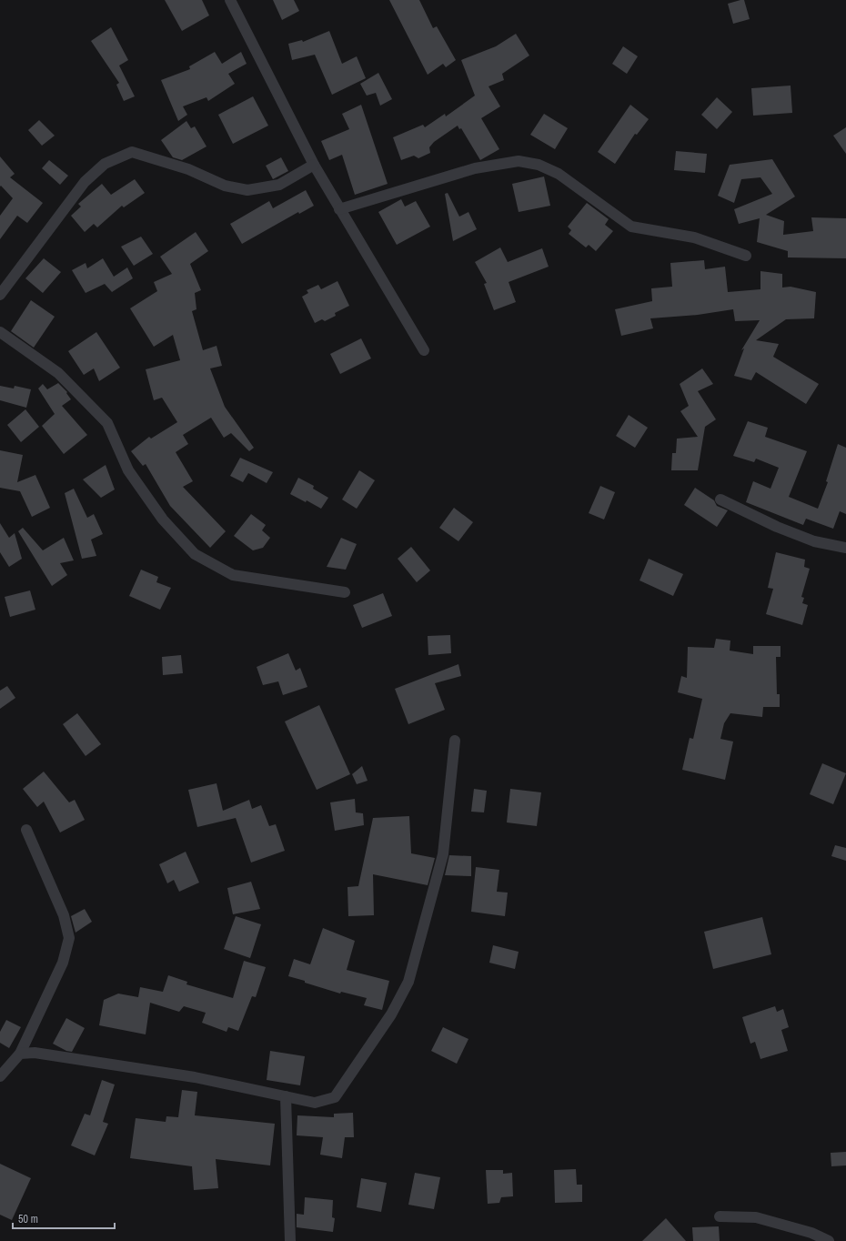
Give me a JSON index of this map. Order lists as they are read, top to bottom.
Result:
{
  "scale_bar": "50 m"
}
